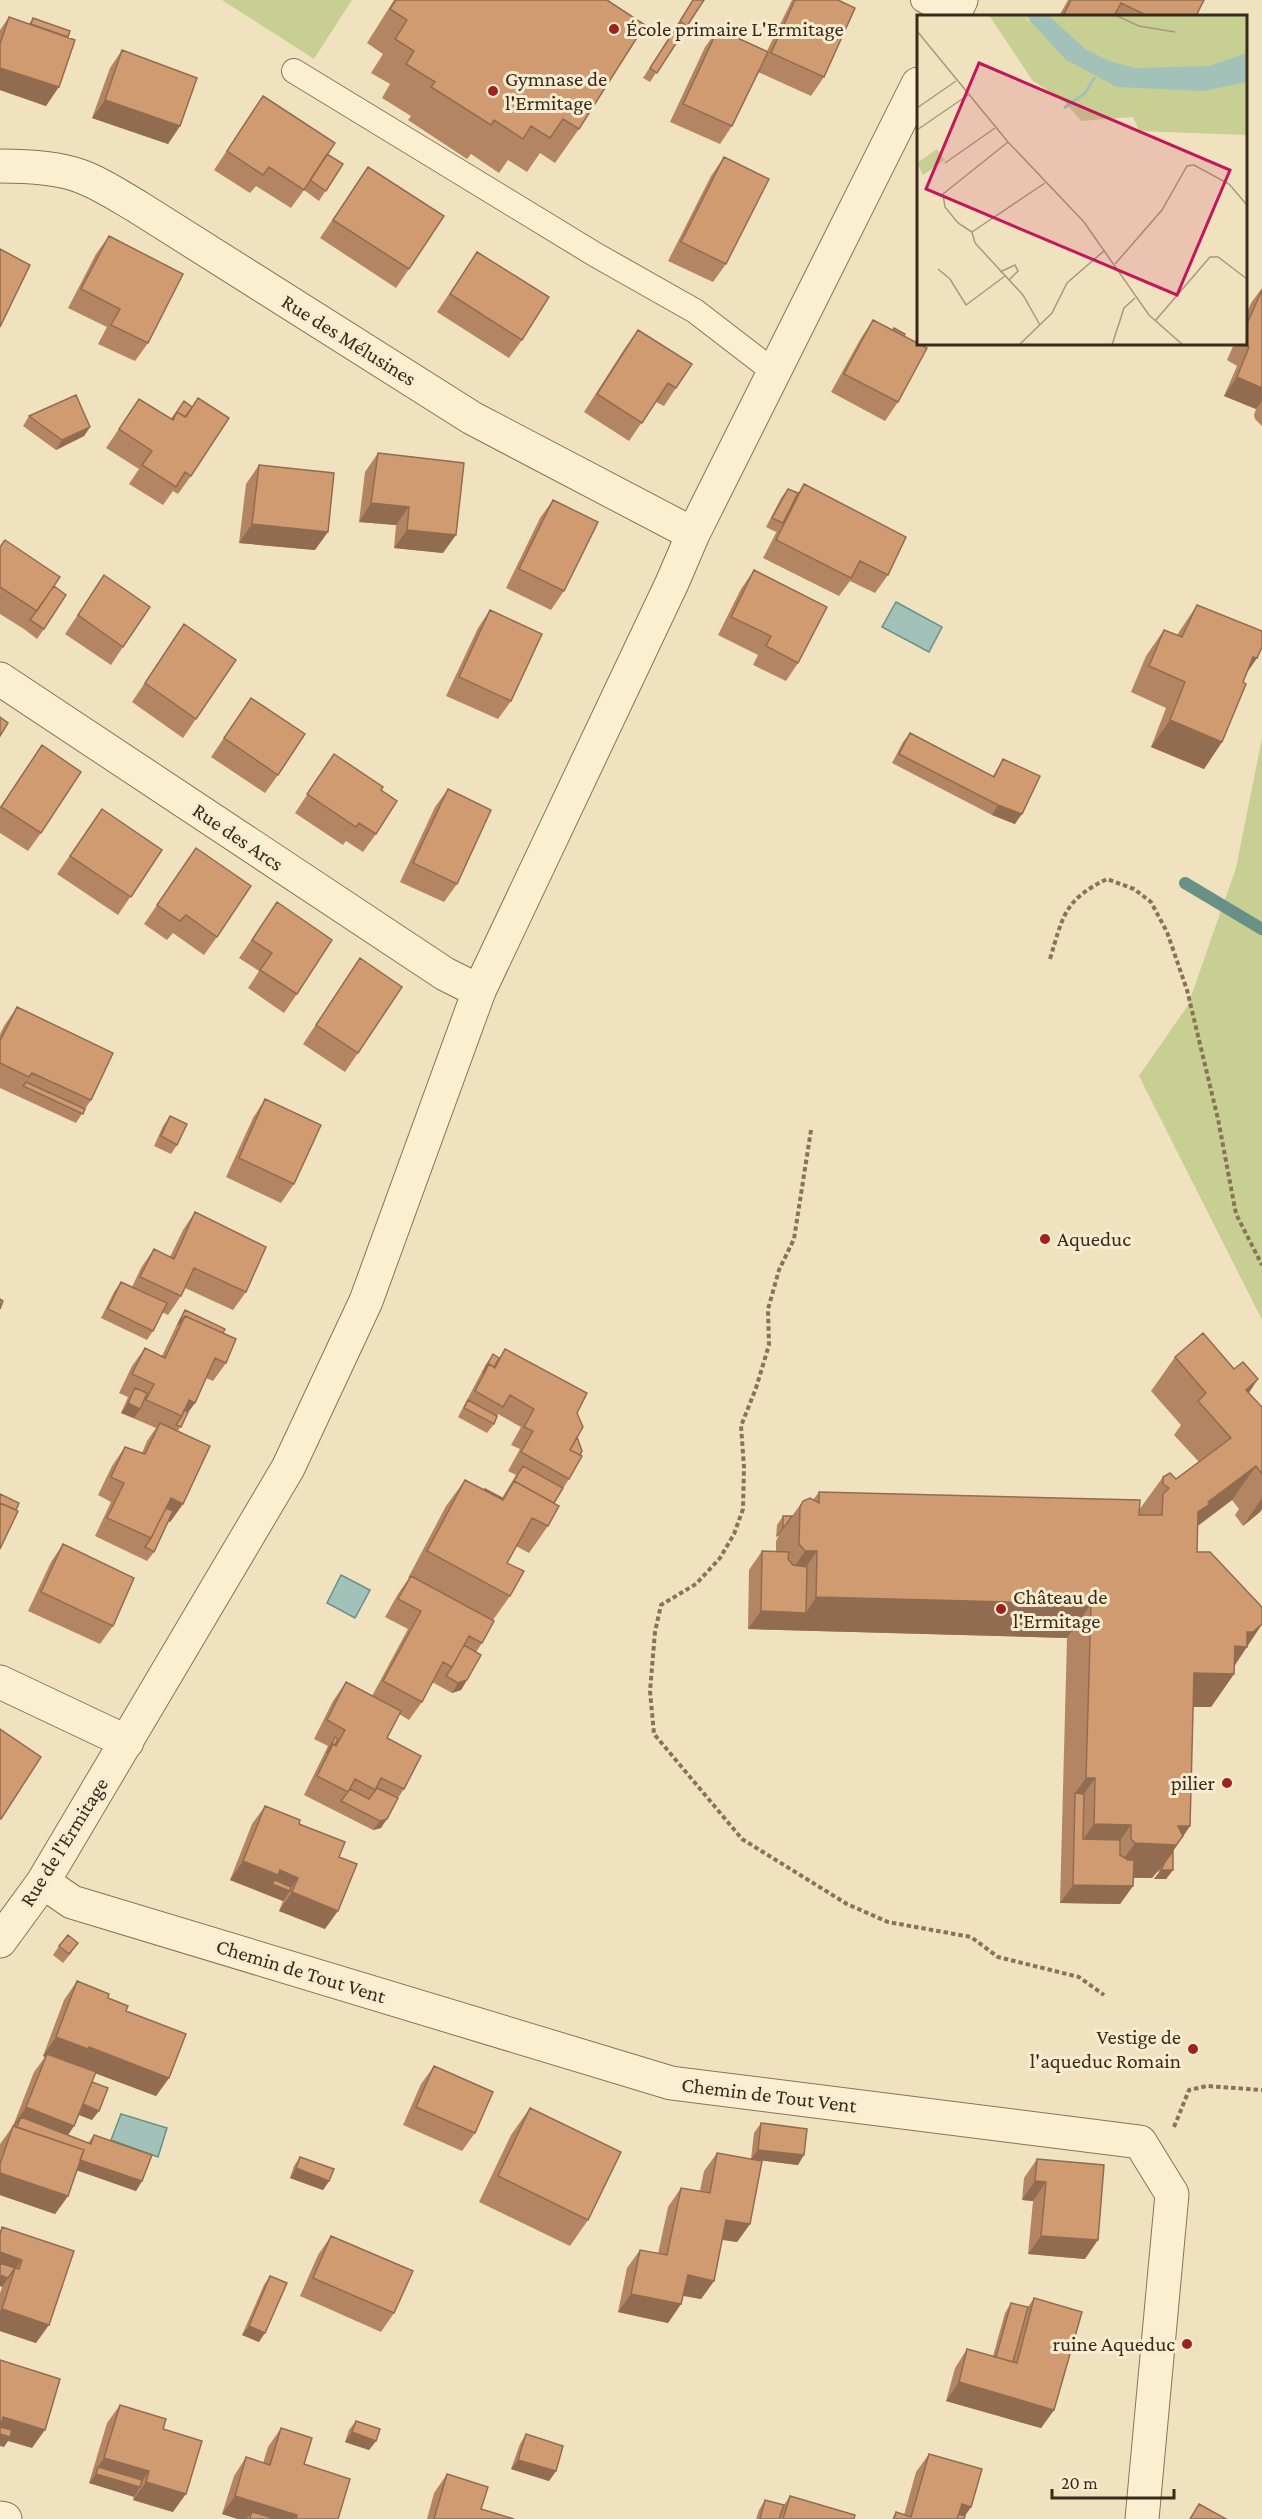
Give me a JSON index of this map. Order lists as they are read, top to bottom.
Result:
{
  "streets": {
    "street": [
      "Rue des Mélusines",
      "Rue des Arcs",
      "Rue de l'Ermitage",
      "Chemin de Tout Vent"
    ]
  },
  "crossings": [
    ["Rue des Mélusines", "Rue de l'Ermitage"],
    ["Rue des Arcs", "Rue de l'Ermitage"],
    ["Rue de l'Ermitage", "Chemin de Tout Vent"]
  ],
  "places": [
    "École primaire L'Ermitage",
    "Gymnase de l'Ermitage",
    "Aqueduc",
    "Château de l'Ermitage",
    "pilier",
    "Vestige de l'aqueduc Romain",
    "ruine Aqueduc"
  ],
  "scale_bar": "20 m"
}
